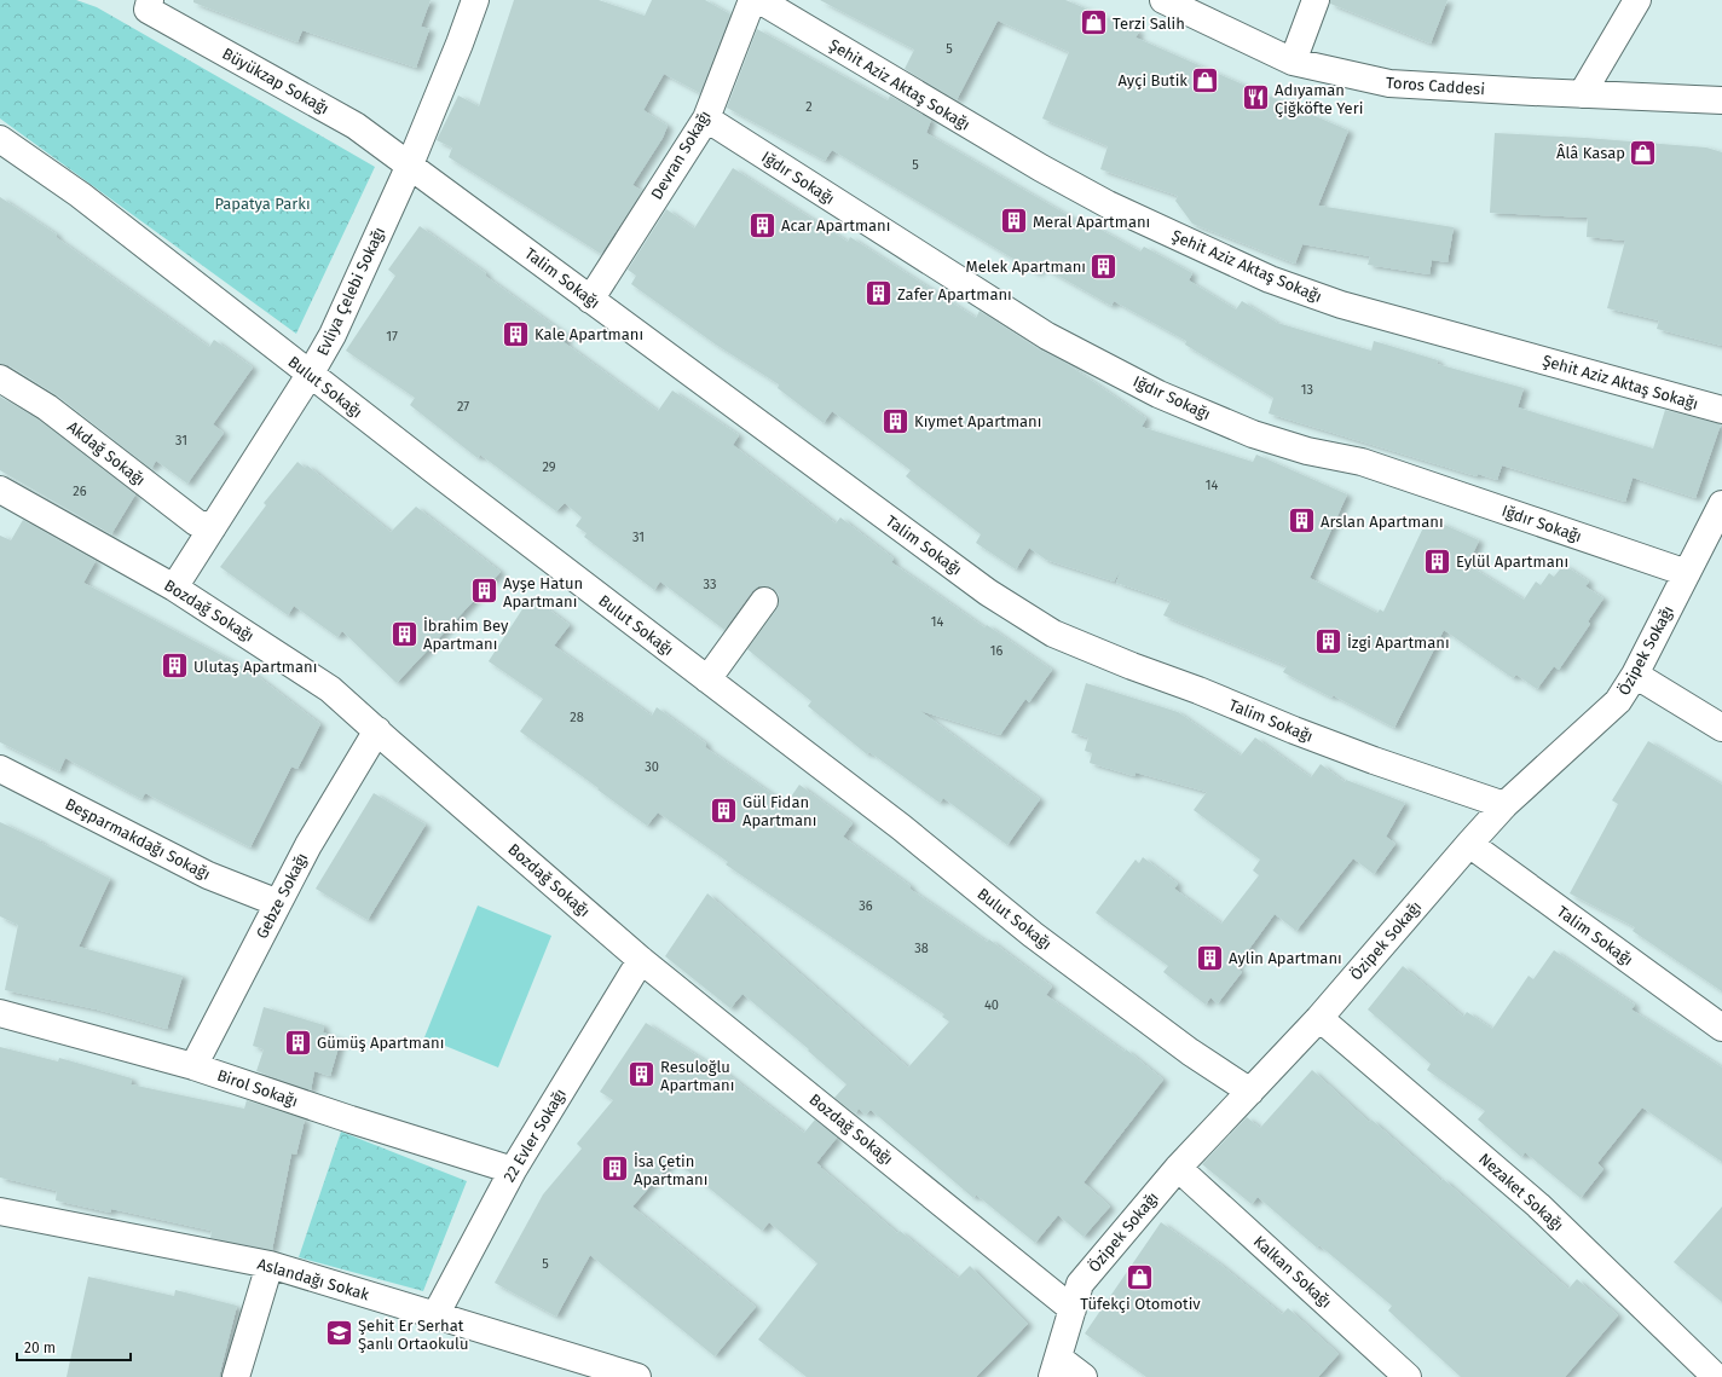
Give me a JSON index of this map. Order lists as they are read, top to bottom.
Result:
{
  "streets": {
    "street": [
      "Büyükzap Sokağı",
      "Şehit Aziz Aktaş Sokağı",
      "Toros Caddesi",
      "Devran Sokağı",
      "Iğdır Sokağı",
      "Talim Sokağı",
      "Evliya Çelebi Sokağı",
      "Bulut Sokağı",
      "Akdağ Sokağı",
      "Bozdağ Sokağı",
      "Özipek Sokağı",
      "Beşparmakdağı Sokağı",
      "Gebze Sokağı",
      "Birol Sokağı",
      "22 Evler Sokağı",
      "Nezaket Sokağı",
      "Kalkan Sokağı",
      "Aslandağı Sokak"
    ]
  },
  "crossings": [
    ["Büyükzap Sokağı", "Talim Sokağı"],
    ["Büyükzap Sokağı", "Evliya Çelebi Sokağı"],
    ["Devran Sokağı", "Iğdır Sokağı"],
    ["Devran Sokağı", "Talim Sokağı"],
    ["Iğdır Sokağı", "Özipek Sokağı"],
    ["Talim Sokağı", "Evliya Çelebi Sokağı"],
    ["Talim Sokağı", "Özipek Sokağı"],
    ["Evliya Çelebi Sokağı", "Bulut Sokağı"],
    ["Evliya Çelebi Sokağı", "Akdağ Sokağı"],
    ["Evliya Çelebi Sokağı", "Bozdağ Sokağı"],
    ["Bulut Sokağı", "Özipek Sokağı"],
    ["Bozdağ Sokağı", "Özipek Sokağı"],
    ["Bozdağ Sokağı", "Gebze Sokağı"],
    ["Bozdağ Sokağı", "22 Evler Sokağı"],
    ["Özipek Sokağı", "Nezaket Sokağı"],
    ["Özipek Sokağı", "Kalkan Sokağı"],
    ["Beşparmakdağı Sokağı", "Gebze Sokağı"],
    ["Gebze Sokağı", "Birol Sokağı"],
    ["Birol Sokağı", "22 Evler Sokağı"],
    ["22 Evler Sokağı", "Aslandağı Sokak"]
  ],
  "parks": ["Papatya Parkı"],
  "places": {
    "shop": [
      "Terzi Salih",
      "Ayçi Butik",
      "Âlâ Kasap",
      "Tüfekçi Otomotiv"
    ],
    "restaurant": ["Adıyaman Çiğköfte Yeri"],
    "building": [
      "Meral Apartmanı",
      "Acar Apartmanı",
      "Melek Apartmanı",
      "Zafer Apartmanı",
      "Kale Apartmanı",
      "Kıymet Apartmanı",
      "Arslan Apartmanı",
      "Eylül Apartmanı",
      "Ayşe Hatun Apartmanı",
      "İbrahim Bey Apartmanı",
      "İzgi Apartmanı",
      "Ulutaş Apartmanı",
      "Gül Fidan Apartmanı",
      "Aylin Apartmanı",
      "Gümüş Apartmanı",
      "Resuloğlu Apartmanı",
      "İsa Çetin Apartmanı"
    ],
    "school or university": ["Şehit Er Serhat Şanlı Ortaokulu"]
  },
  "house_numbers": [
    "5",
    "2",
    "5",
    "17",
    "13",
    "27",
    "31",
    "29",
    "14",
    "26",
    "31",
    "33",
    "14",
    "16",
    "28",
    "30",
    "36",
    "38",
    "40",
    "5"
  ],
  "scale_bar": "20 m"
}
